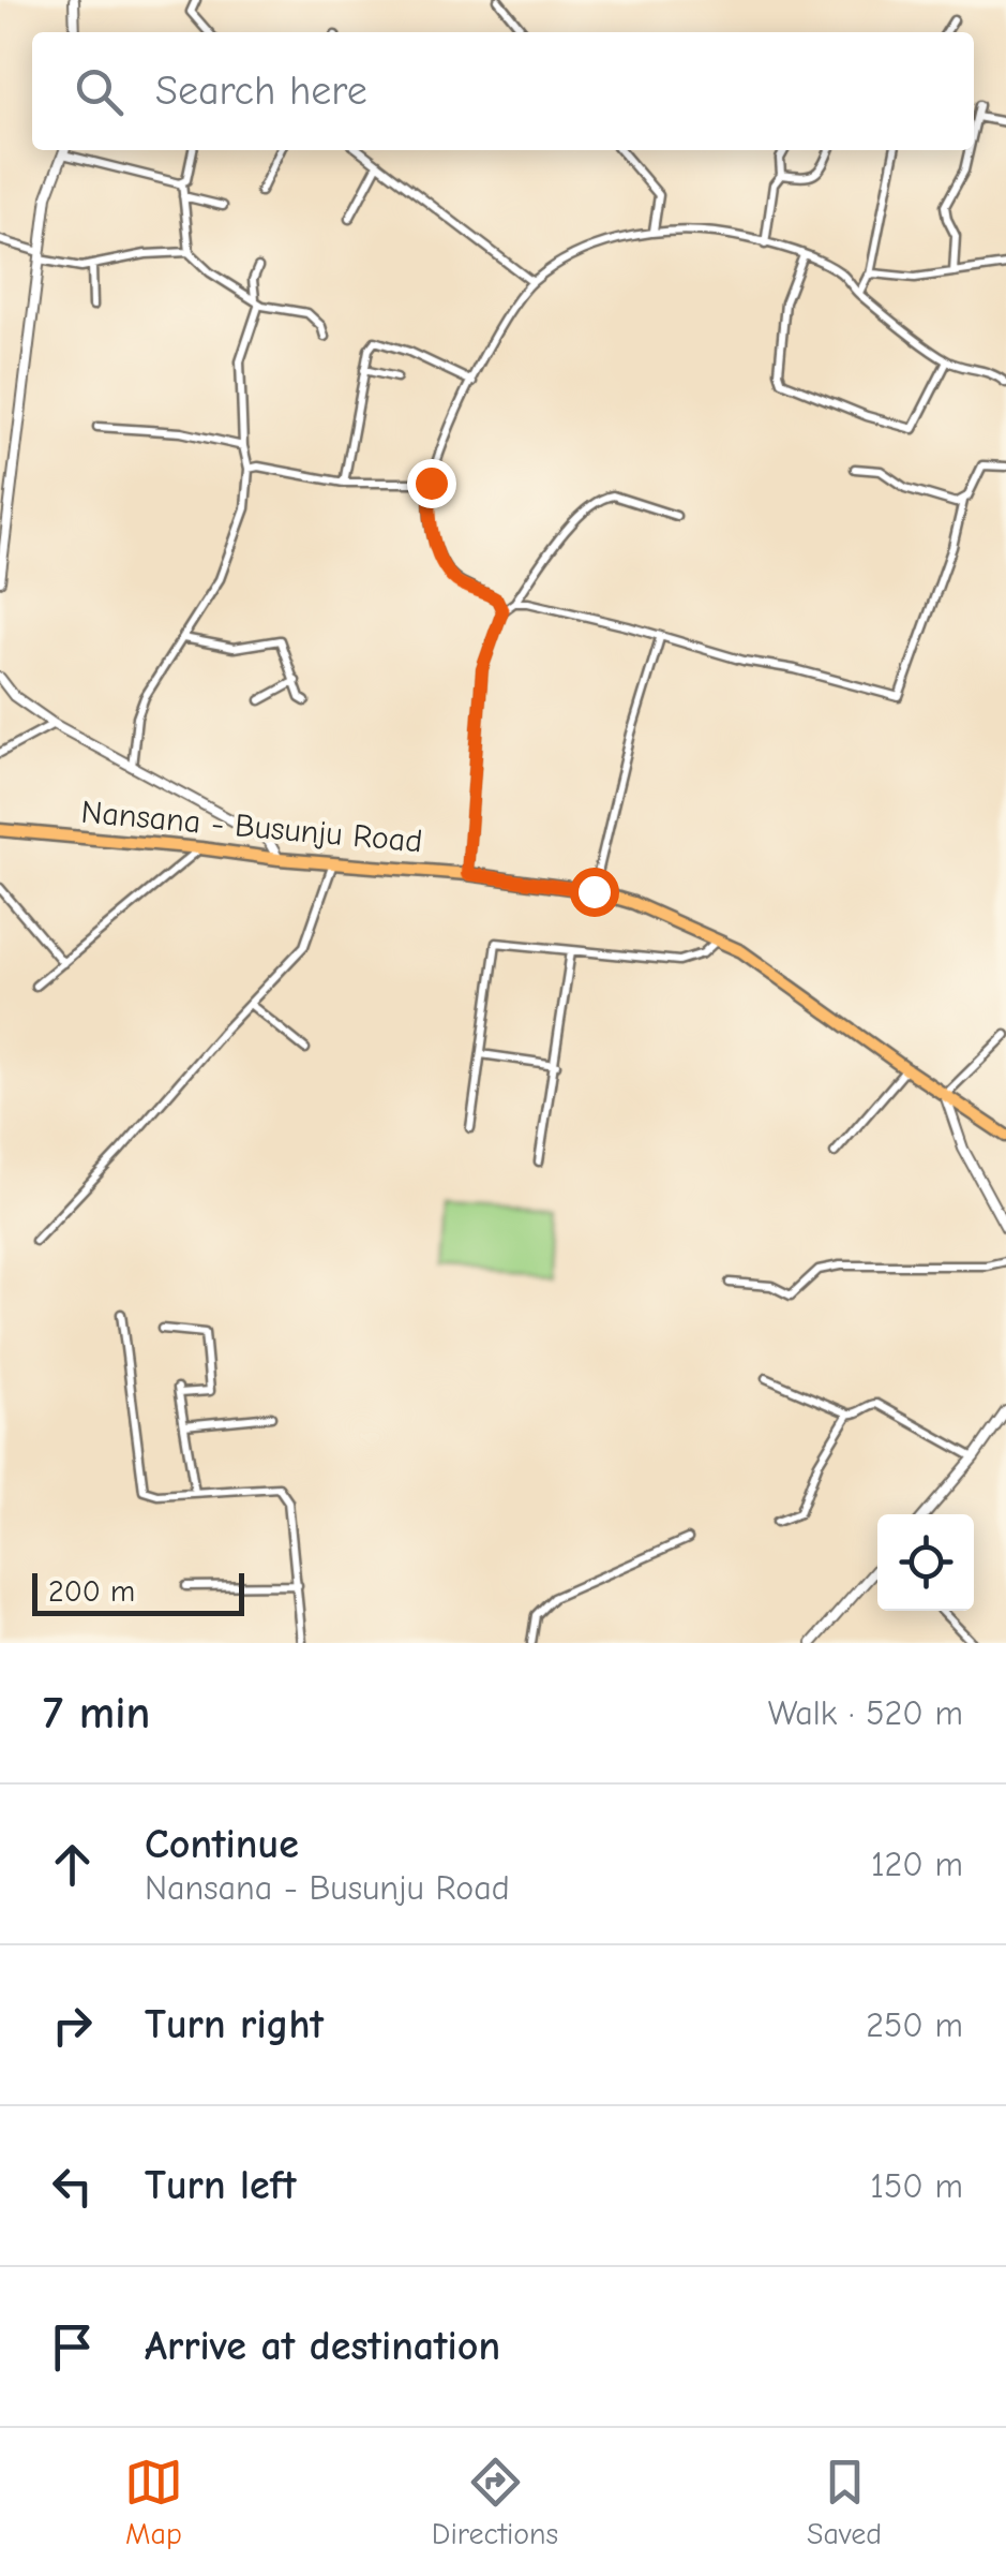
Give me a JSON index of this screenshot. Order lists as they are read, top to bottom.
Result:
{
  "streets": {
    "main road": ["Nansana - Busunju Road"]
  },
  "scale_bar": "200 m",
  "page": {
    "search": "Search here",
    "scale": "200 m",
    "heading": ["7 min", "Walk · 520 m"],
    "list": [
      ["Continue", "Nansana - Busunju Road", "120 m"],
      ["Turn right", "250 m"],
      ["Turn left", "150 m"],
      "Arrive at destination"
    ],
    "nav": ["Map", "Directions", "Saved"]
  }
}
